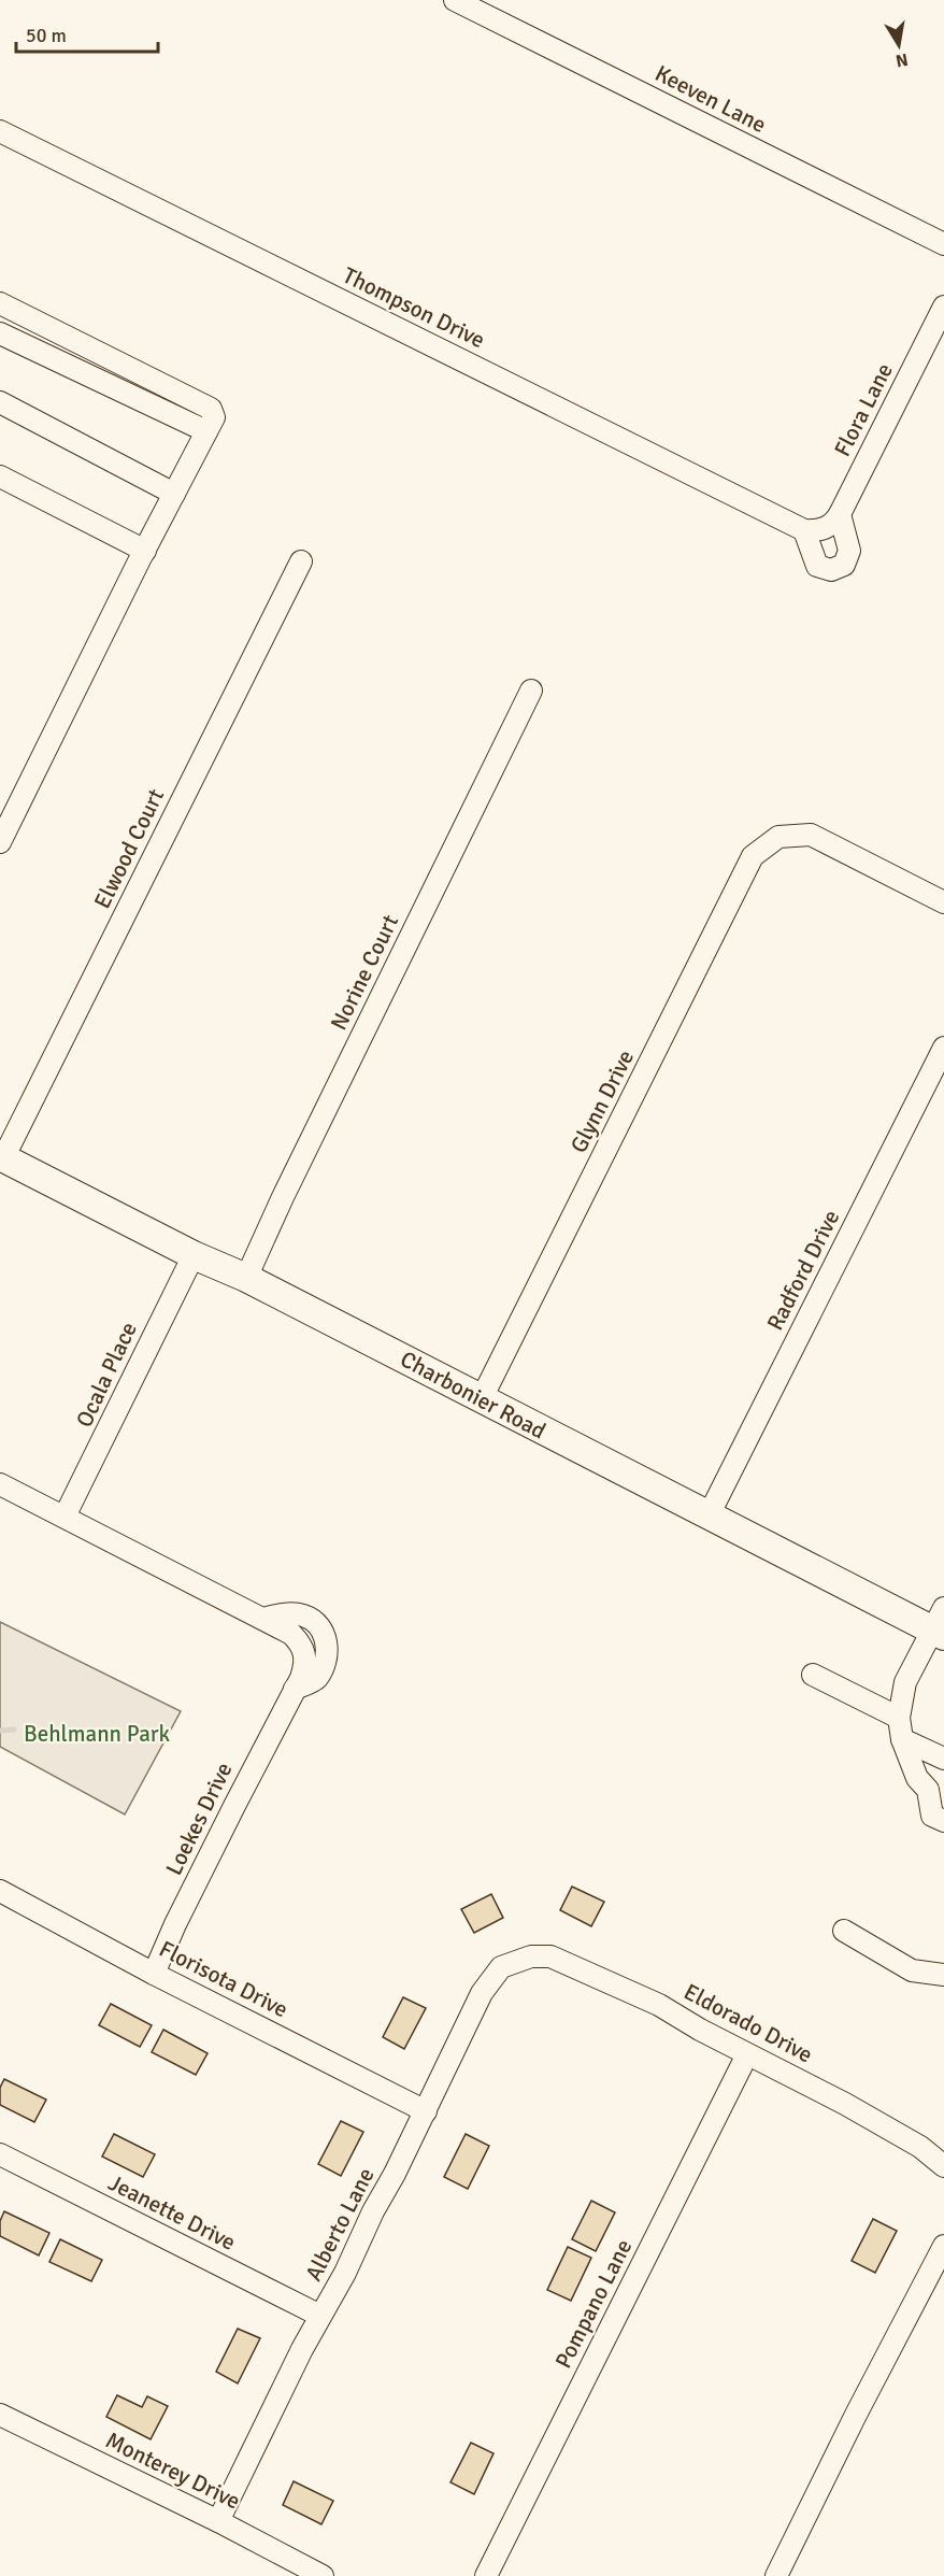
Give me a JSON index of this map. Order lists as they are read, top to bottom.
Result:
{
  "streets": {
    "main road": ["Charbonier Road"],
    "street": [
      "Keeven Lane",
      "Thompson Drive",
      "Flora Lane",
      "Elwood Court",
      "Norine Court",
      "Glynn Drive",
      "Radford Drive",
      "Ocala Place",
      "Loekes Drive",
      "Florisota Drive",
      "Eldorado Drive",
      "Jeanette Drive",
      "Alberto Lane",
      "Pompano Lane",
      "Monterey Drive"
    ]
  },
  "crossings": [
    ["Thompson Drive", "Flora Lane"],
    ["Elwood Court", "Charbonier Road"],
    ["Norine Court", "Charbonier Road"],
    ["Glynn Drive", "Charbonier Road"],
    ["Radford Drive", "Charbonier Road"],
    ["Ocala Place", "Charbonier Road"],
    ["Ocala Place", "Loekes Drive"],
    ["Loekes Drive", "Florisota Drive"],
    ["Florisota Drive", "Alberto Lane"],
    ["Eldorado Drive", "Alberto Lane"],
    ["Eldorado Drive", "Pompano Lane"],
    ["Jeanette Drive", "Alberto Lane"],
    ["Alberto Lane", "Monterey Drive"]
  ],
  "parks": ["Behlmann Park"],
  "scale_bar": "50 m",
  "north": "bottom"
}
